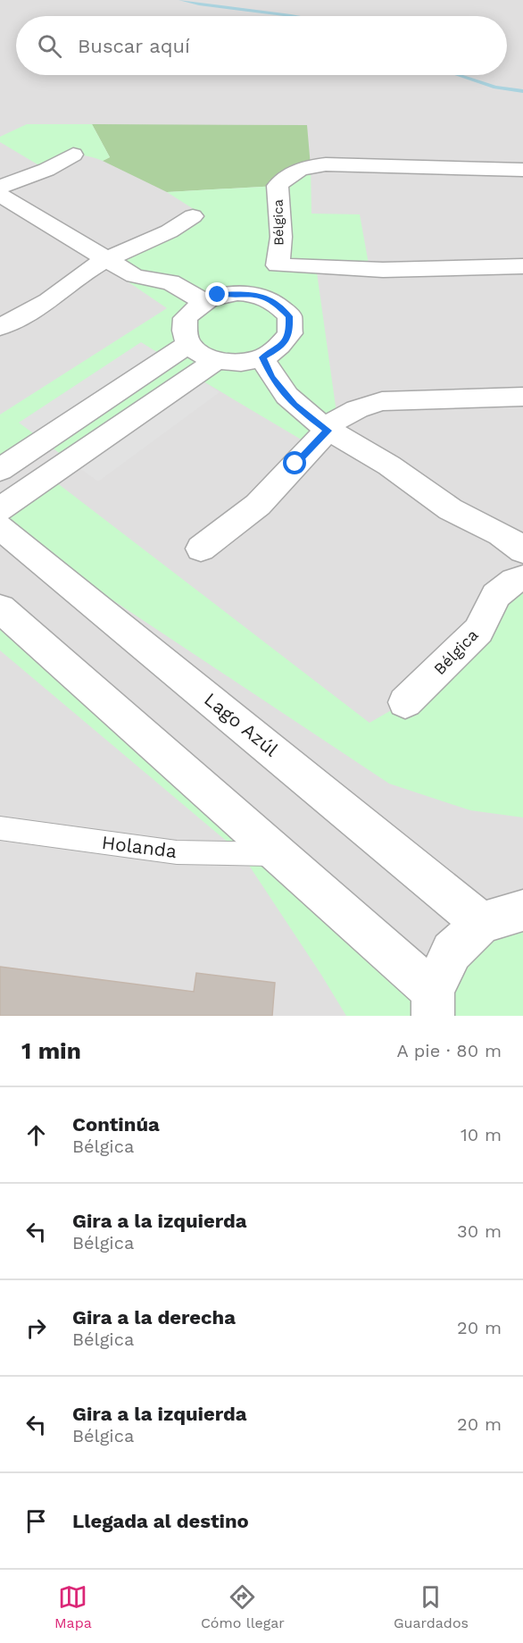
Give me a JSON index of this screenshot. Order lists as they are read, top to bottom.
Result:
{
  "streets": {
    "street": ["Bélgica", "Lago Azúl"],
    "lane": ["Holanda"]
  },
  "page": {
    "search": "Buscar aquí",
    "heading": ["1 min", "A pie · 80 m"],
    "list": [
      ["Continúa", "Bélgica", "10 m"],
      ["Gira a la izquierda", "Bélgica", "30 m"],
      ["Gira a la derecha", "Bélgica", "20 m"],
      ["Gira a la izquierda", "Bélgica", "20 m"],
      "Llegada al destino"
    ],
    "nav": ["Mapa", "Cómo llegar", "Guardados"]
  }
}
